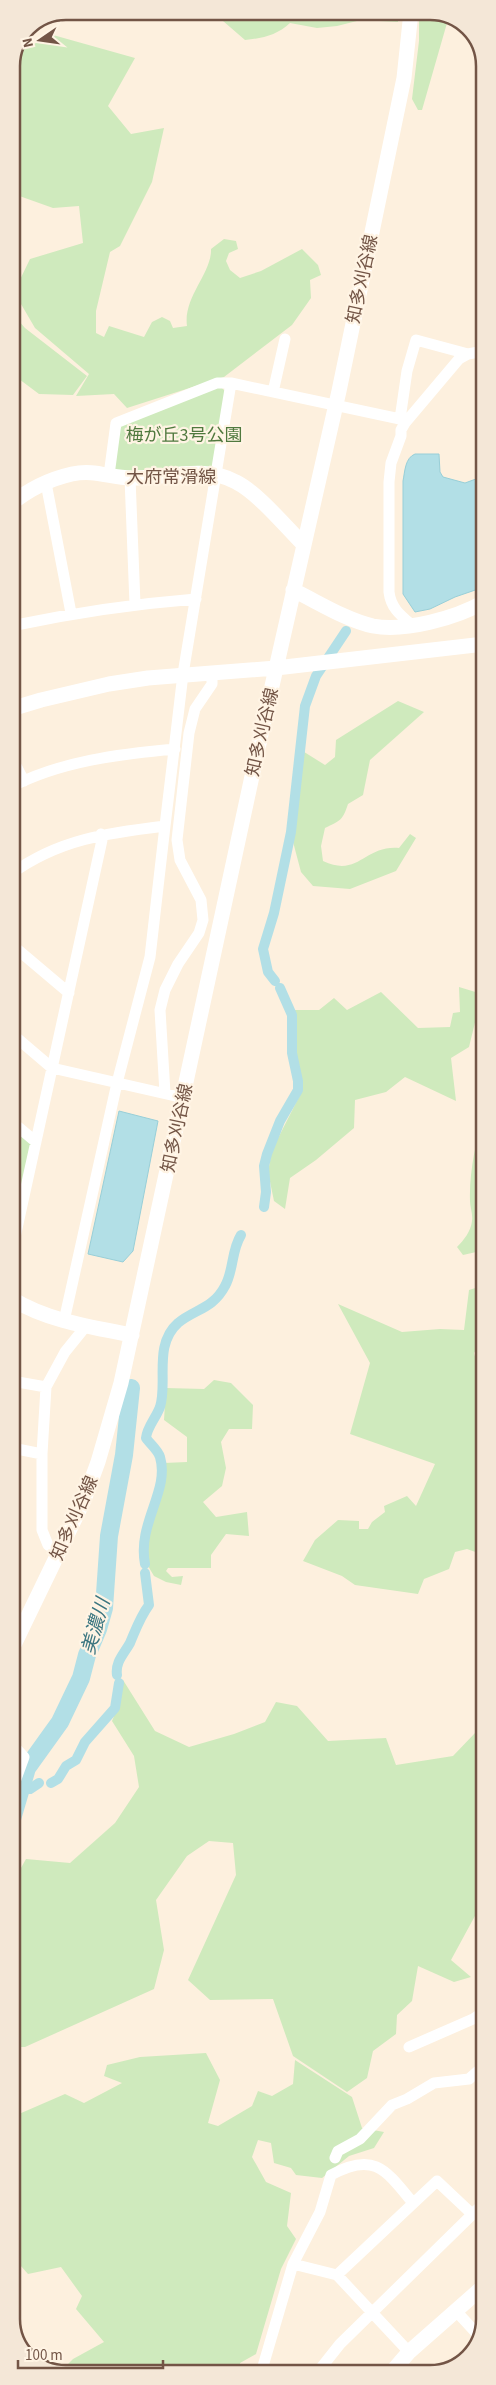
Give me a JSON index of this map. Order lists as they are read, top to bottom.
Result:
{
  "streets": {
    "street": ["知多刈谷線", "大府常滑線"]
  },
  "crossings": [
    ["知多刈谷線", "大府常滑線"]
  ],
  "water": ["美濃川"],
  "parks": ["梅が丘3号公園"],
  "scale_bar": "100 m",
  "north": "left"
}
